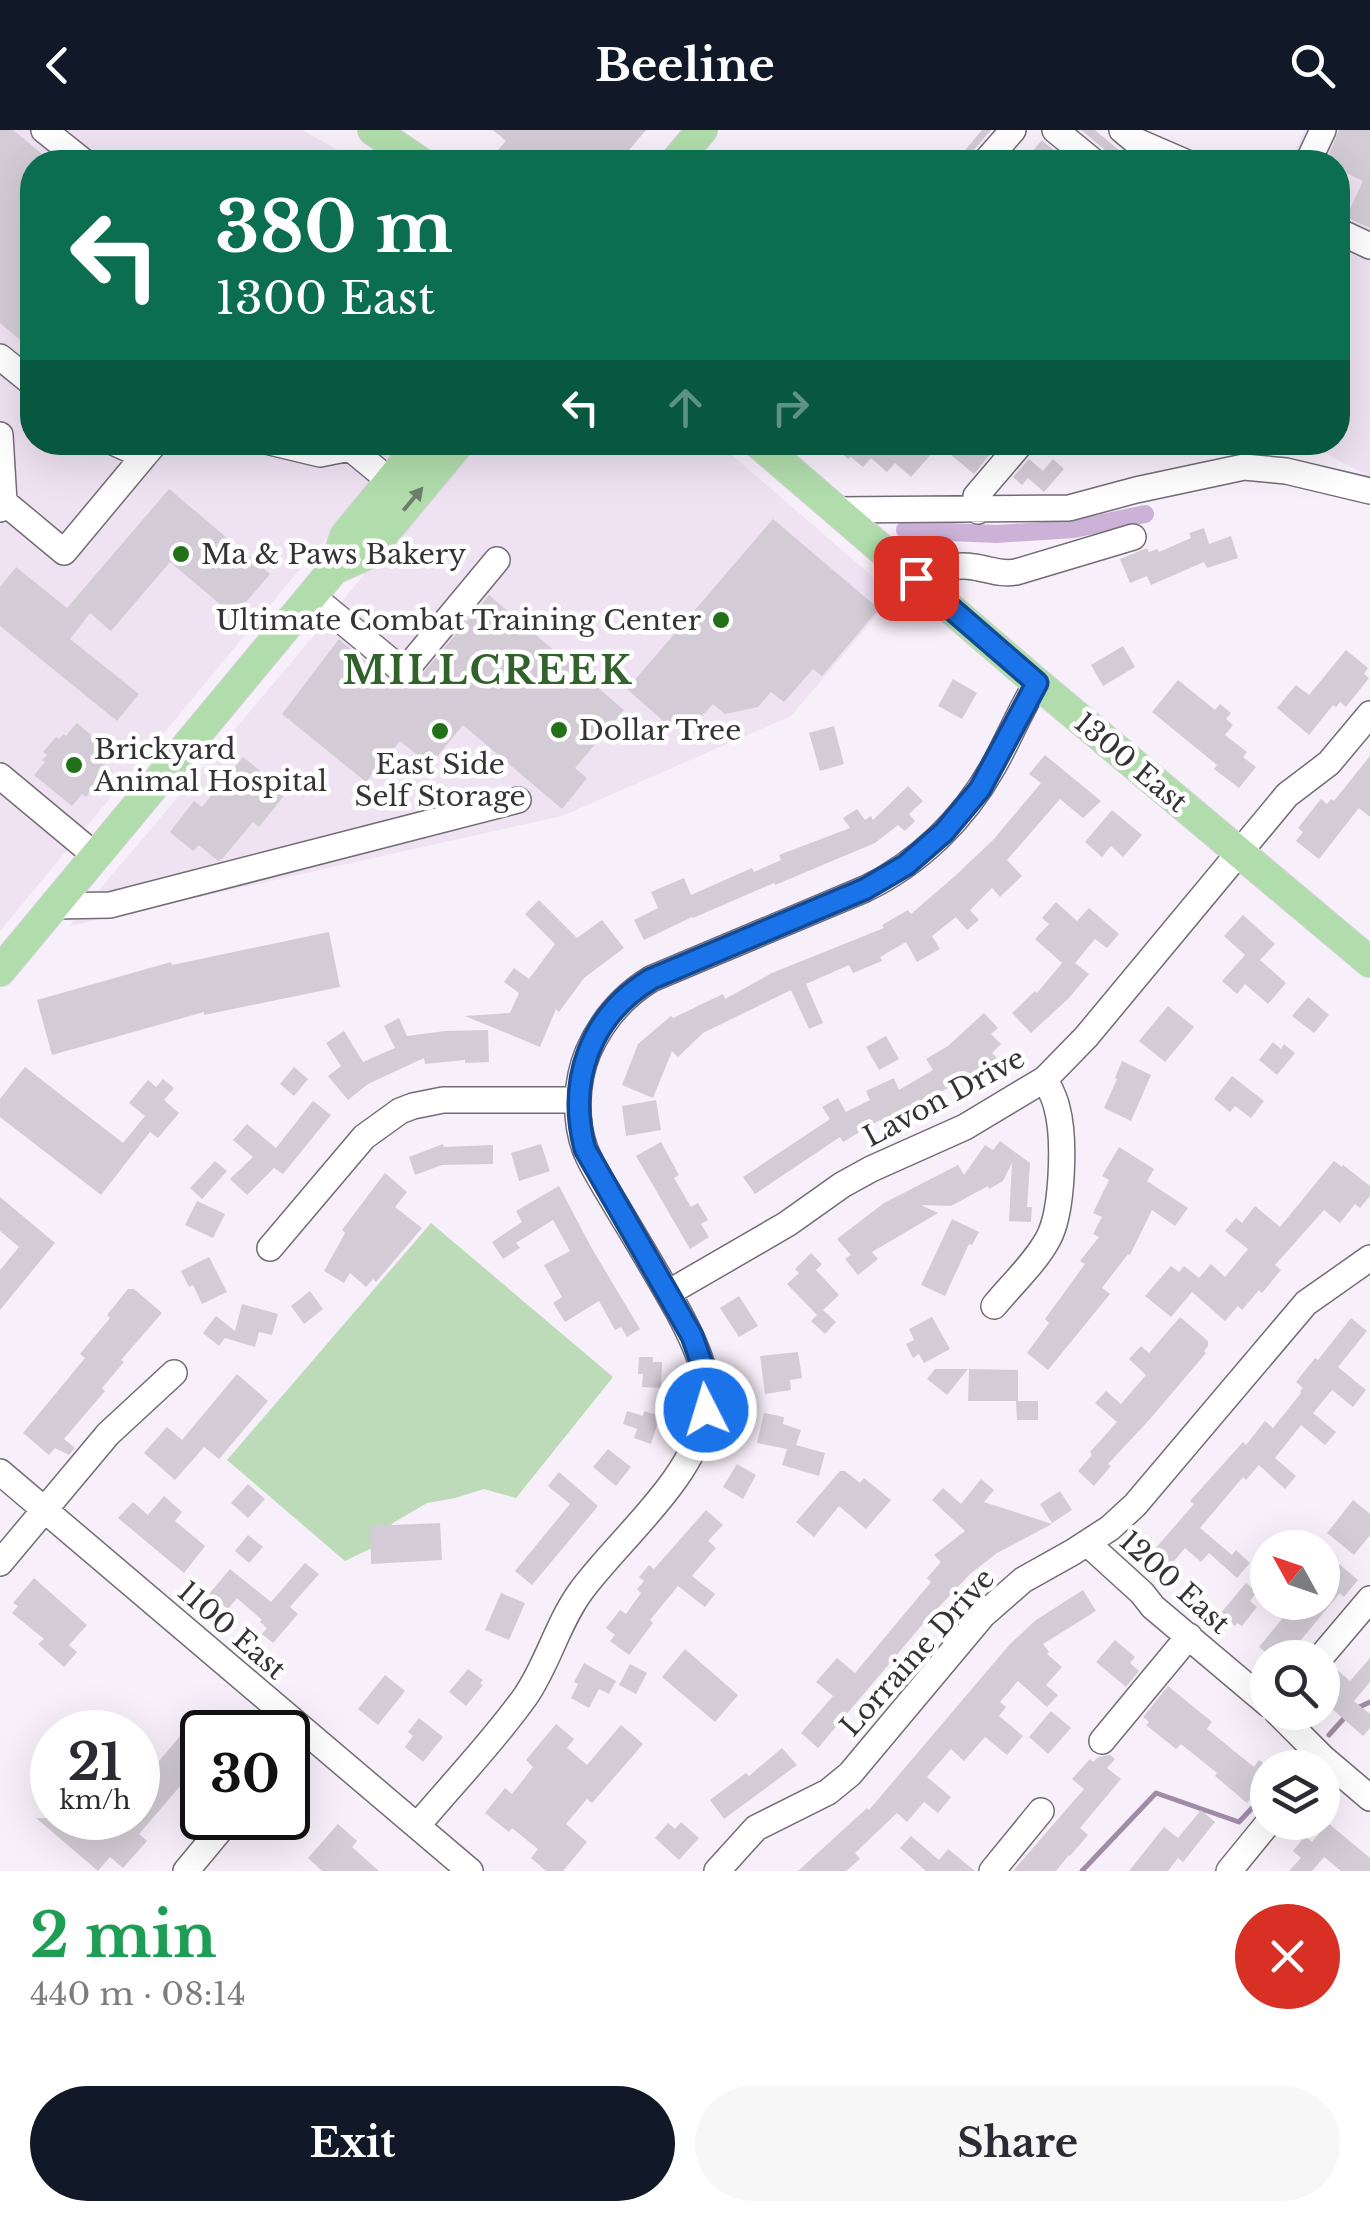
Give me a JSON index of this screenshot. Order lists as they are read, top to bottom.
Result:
{
  "streets": {
    "main road": ["1300 East"],
    "street": [
      "Lavon Drive",
      "1200 East",
      "1100 East",
      "Lorraine Drive"
    ]
  },
  "crossings": [
    ["1300 East", "Lavon Drive"],
    ["1200 East", "Lorraine Drive"]
  ],
  "districts": ["MILLCREEK"],
  "places": [
    "Ma & Paws Bakery",
    "Ultimate Combat Training Center",
    "Dollar Tree",
    "East Side Self Storage",
    "Brickyard Animal Hospital"
  ],
  "north": "top left",
  "page": {
    "header": "Beeline",
    "turn": ["380 m", "1300 East"],
    "speed": "21 km/h",
    "limit": "30",
    "heading": ["2 min", "440 m · 08:14"],
    "buttons": ["Exit", "Share"]
  }
}
